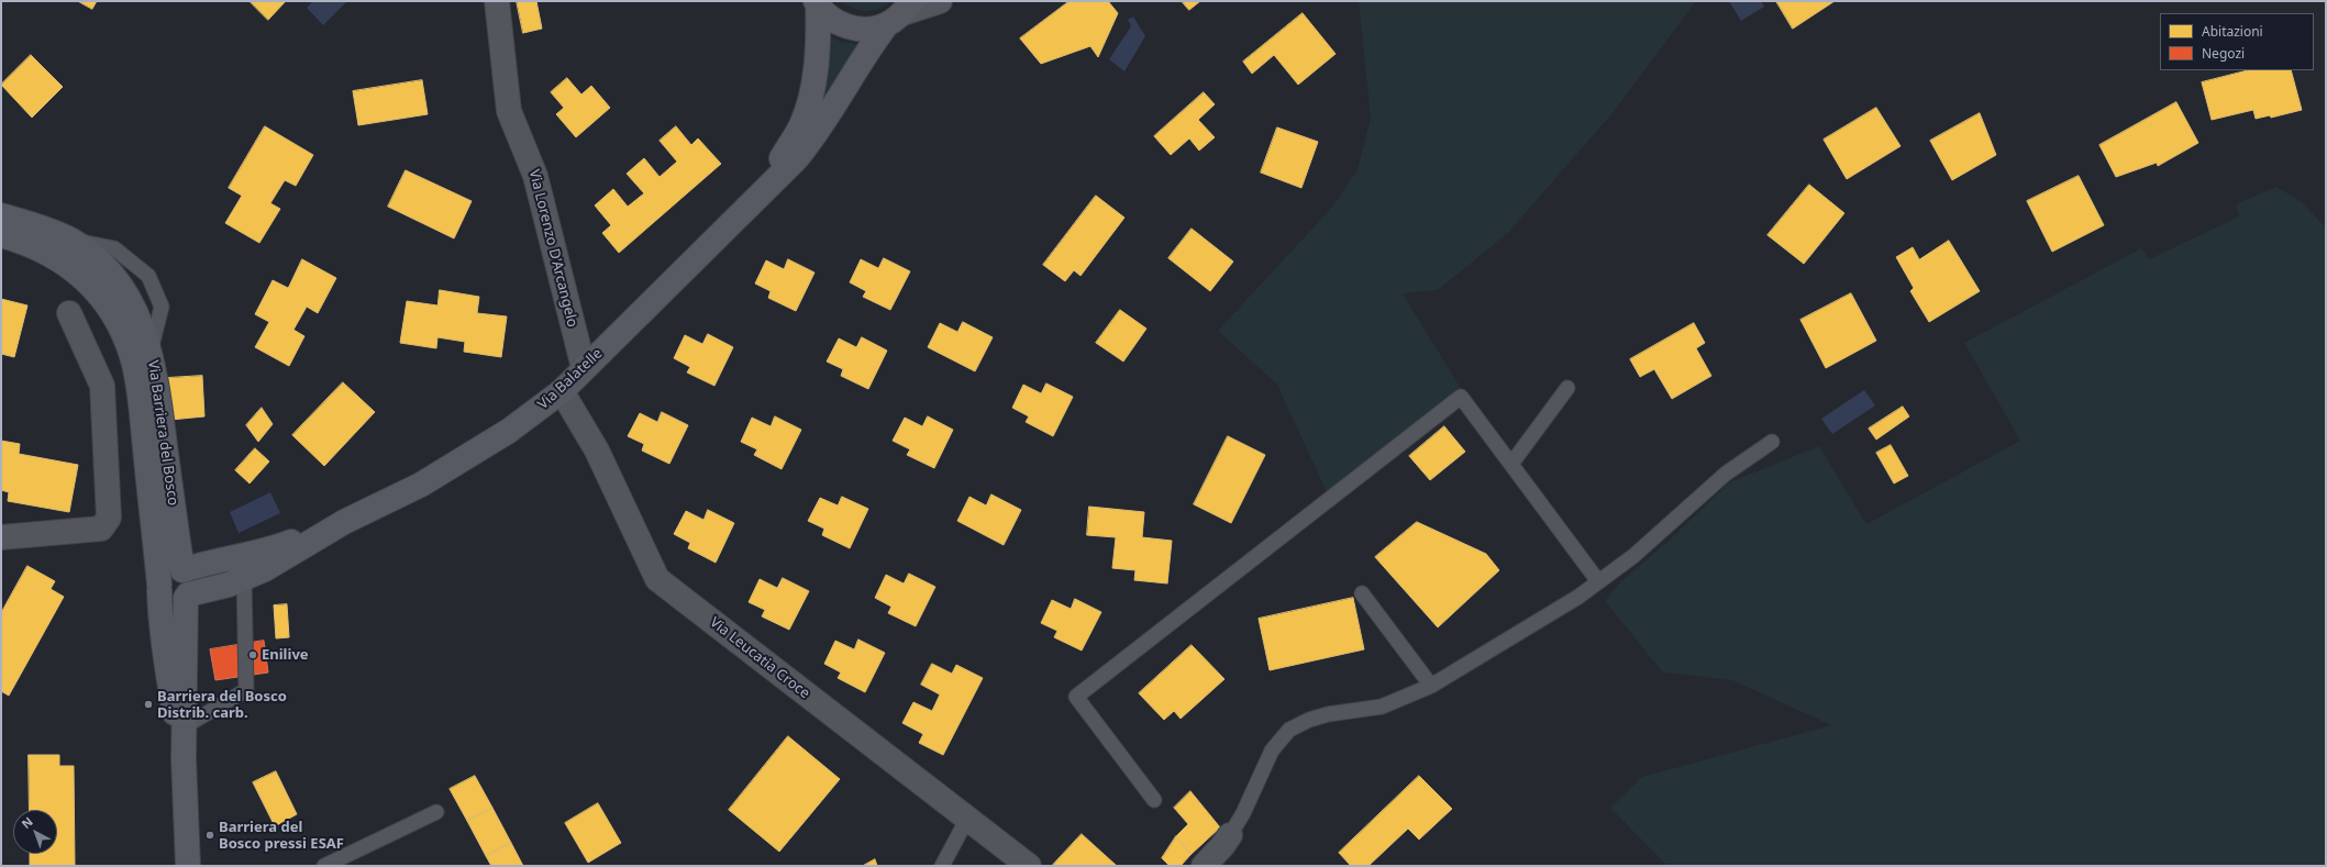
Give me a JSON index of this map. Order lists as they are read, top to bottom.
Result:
{
  "streets": {
    "main road": ["Via Balatelle", "Via Barriera del Bosco"],
    "street": ["Via Lorenzo D'Arcangelo", "Via Leucatia Croce"]
  },
  "crossings": [
    ["Via Lorenzo D'Arcangelo", "Via Balatelle"],
    ["Via Balatelle", "Via Leucatia Croce"]
  ],
  "places": ["Enilive", "Barriera del Bosco Distrib. carb.", "Barriera del Bosco pressi ESAF"],
  "legend": ["Abitazioni", "Negozi"],
  "north": "top left"
}
